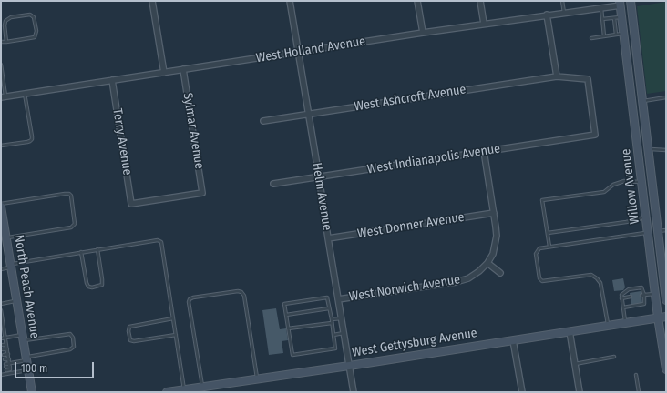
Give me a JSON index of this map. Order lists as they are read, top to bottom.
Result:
{
  "streets": {
    "main road": ["Willow Avenue", "North Peach Avenue", "West Gettysburg Avenue"],
    "street": [
      "West Holland Avenue",
      "West Ashcroft Avenue",
      "Sylmar Avenue",
      "Terry Avenue",
      "West Indianapolis Avenue",
      "Helm Avenue",
      "West Donner Avenue",
      "West Norwich Avenue"
    ]
  },
  "crossings": [
    ["West Holland Avenue", "Sylmar Avenue"],
    ["West Holland Avenue", "Terry Avenue"],
    ["West Holland Avenue", "Willow Avenue"],
    ["West Holland Avenue", "Helm Avenue"],
    ["West Ashcroft Avenue", "West Indianapolis Avenue"],
    ["West Ashcroft Avenue", "Helm Avenue"],
    ["Sylmar Avenue", "Terry Avenue"],
    ["West Indianapolis Avenue", "Helm Avenue"],
    ["Willow Avenue", "West Gettysburg Avenue"],
    ["Helm Avenue", "West Donner Avenue"],
    ["Helm Avenue", "West Norwich Avenue"],
    ["Helm Avenue", "West Gettysburg Avenue"]
  ],
  "scale_bar": "100 m"
}
